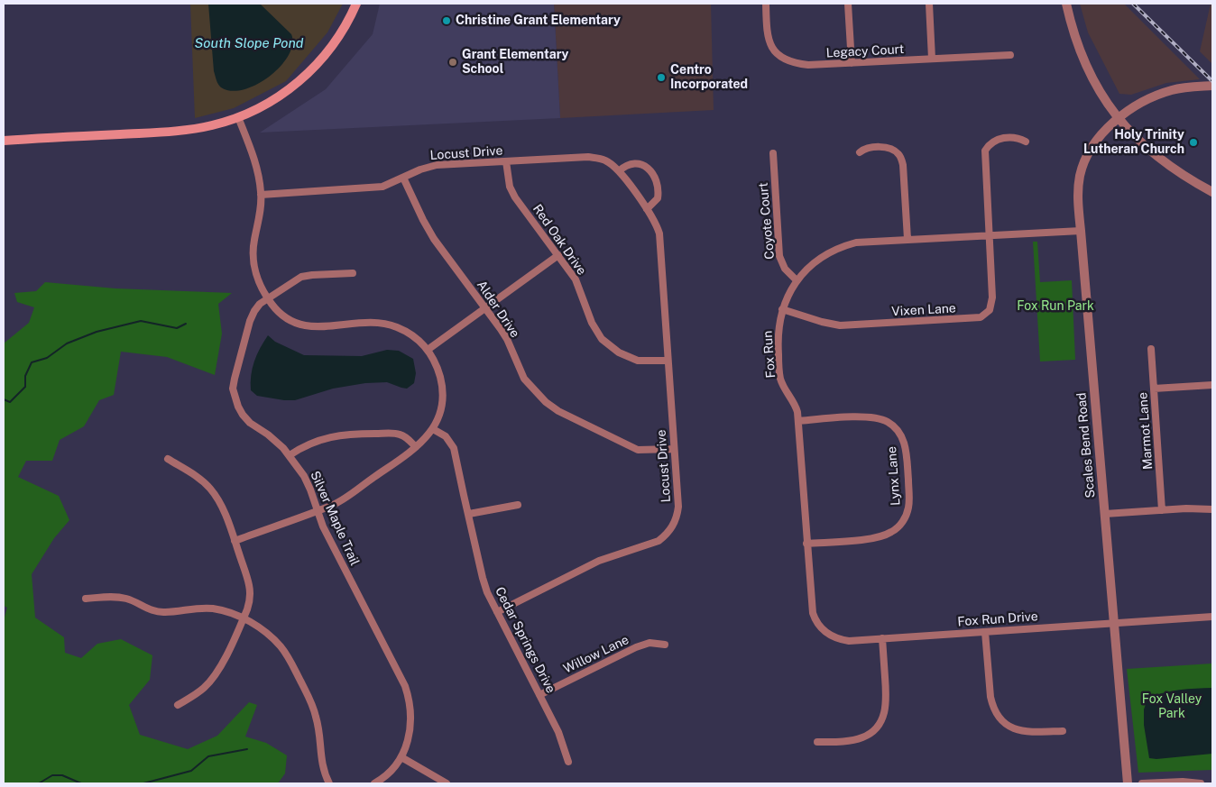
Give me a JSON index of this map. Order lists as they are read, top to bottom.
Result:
{
  "streets": {
    "street": [
      "Legacy Court",
      "Locust Drive",
      "Coyote Court",
      "Red Oak Drive",
      "Alder Drive",
      "Vixen Lane",
      "Fox Run",
      "Marmot Lane",
      "Scales Bend Road",
      "Lynx Lane",
      "Silver Maple Trail",
      "Fox Run Drive",
      "Cedar Springs Drive",
      "Willow Lane"
    ]
  },
  "crossings": [
    ["Locust Drive", "Red Oak Drive"],
    ["Locust Drive", "Alder Drive"],
    ["Locust Drive", "Cedar Springs Drive"],
    ["Coyote Court", "Fox Run"],
    ["Vixen Lane", "Fox Run"],
    ["Fox Run", "Scales Bend Road"],
    ["Fox Run", "Lynx Lane"],
    ["Fox Run", "Fox Run Drive"],
    ["Scales Bend Road", "Fox Run Drive"],
    ["Cedar Springs Drive", "Willow Lane"]
  ],
  "water": ["South Slope Pond"],
  "parks": ["Fox Run Park", "Fox Valley Park"],
  "places": [
    "Christine Grant Elementary",
    "Grant Elementary School",
    "Centro Incorporated",
    "Holy Trinity Lutheran Church"
  ]
}
